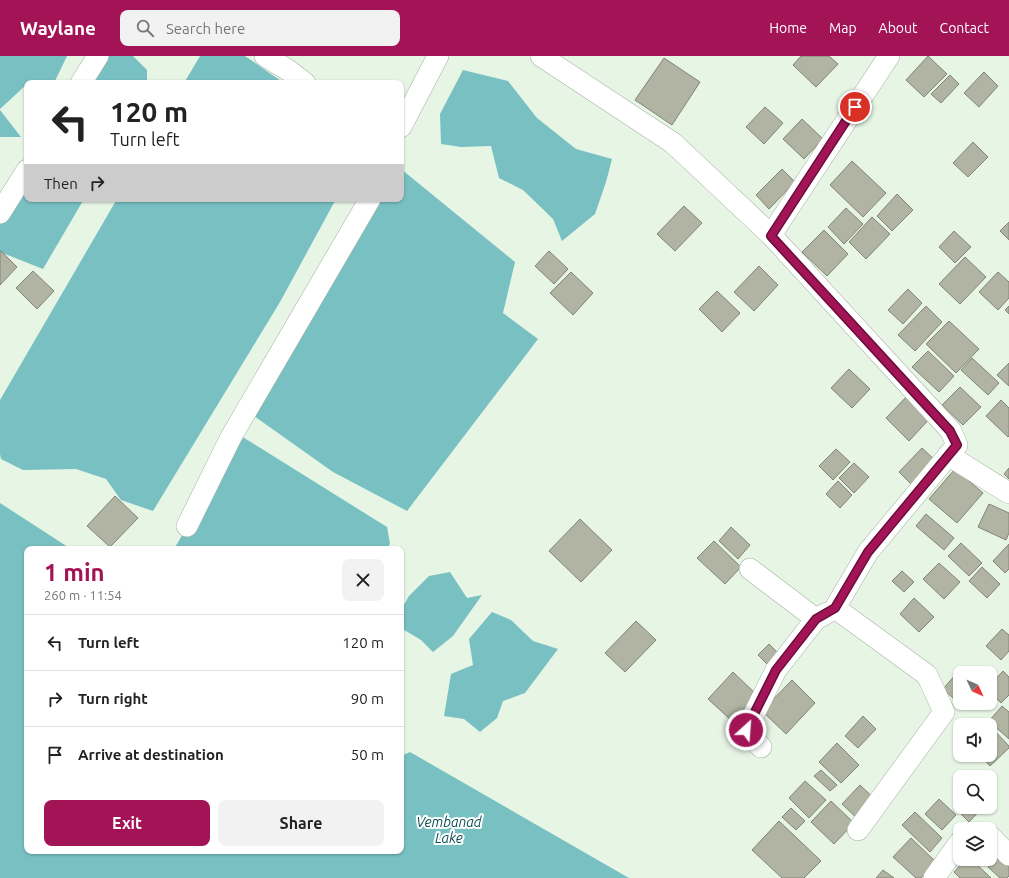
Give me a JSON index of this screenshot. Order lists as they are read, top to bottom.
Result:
{
  "water": ["Vembanad Lake"],
  "north": "bottom right",
  "page": {
    "header": "Waylane",
    "search": "Search here",
    "nav": [
      "Home",
      "Map",
      "About",
      "Contact"
    ],
    "turn": ["120 m", "Turn left"],
    "then": "Then",
    "heading": ["1 min", "260 m · 11:54"],
    "list": [
      {
        "name": "Turn left",
        "value": "120 m"
      },
      {
        "name": "Turn right",
        "value": "90 m"
      },
      {
        "name": "Arrive at destination",
        "value": "50 m"
      }
    ],
    "buttons": ["Exit", "Share"]
  }
}
